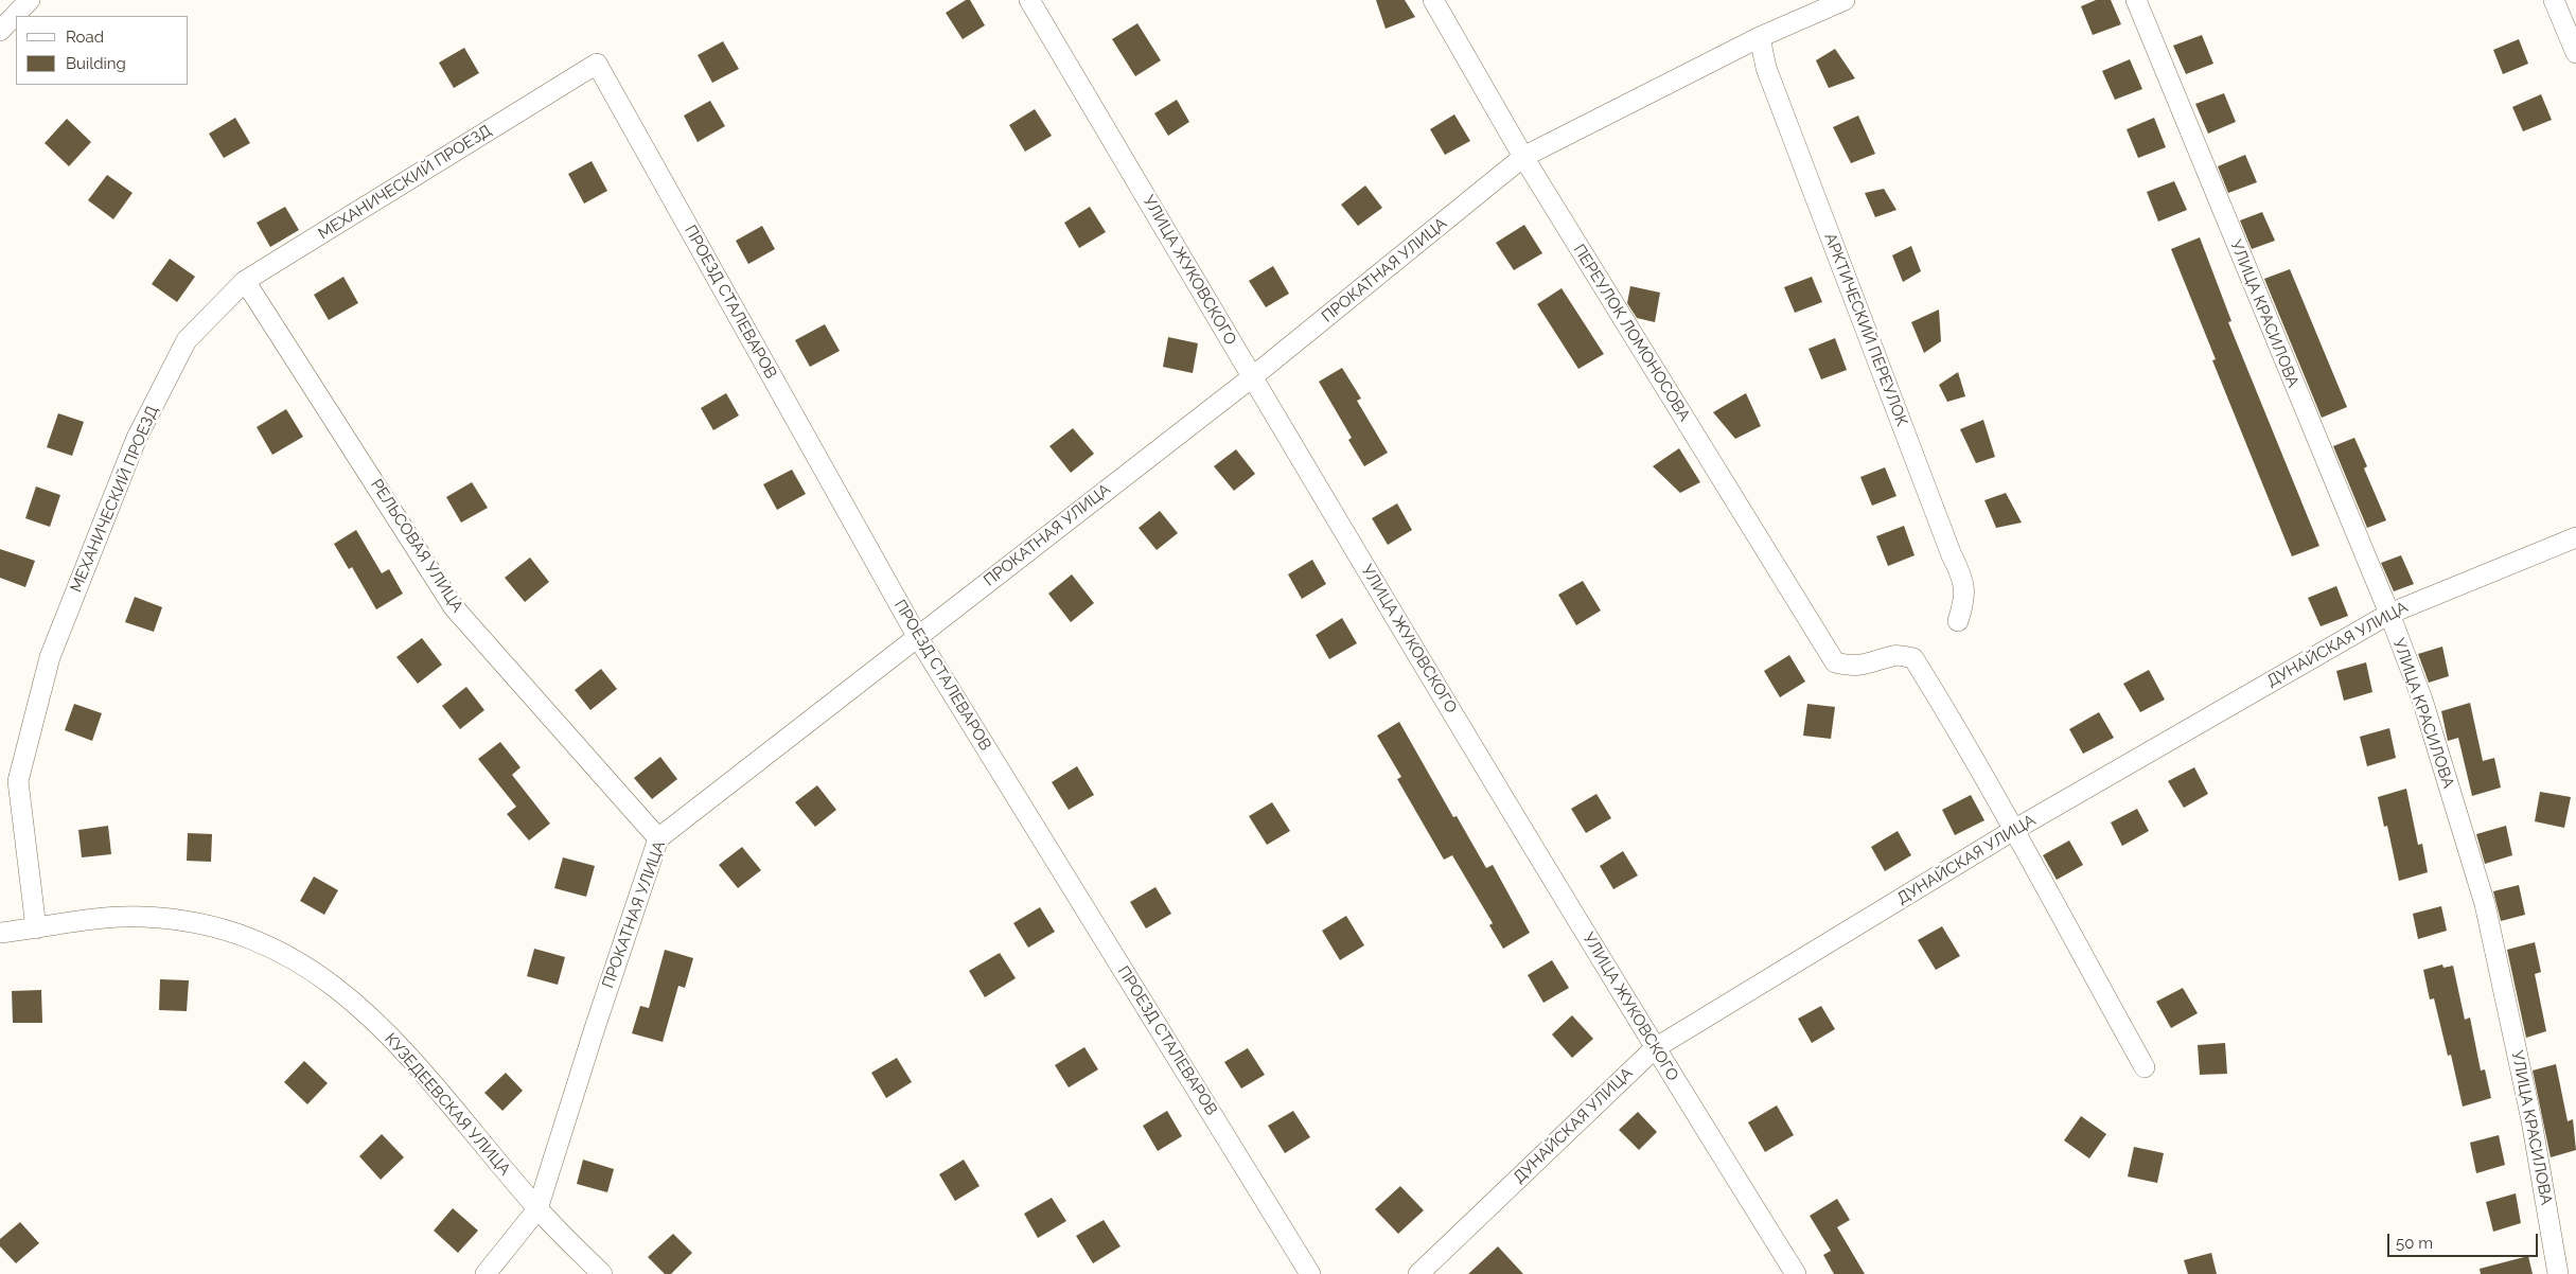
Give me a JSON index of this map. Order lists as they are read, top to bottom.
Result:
{
  "streets": {
    "street": [
      "МЕХАНИЧЕСКИЙ ПРОЕЗД",
      "УЛИЦА ЖУКОВСКОГО",
      "ПРОКАТНАЯ УЛИЦА",
      "ПРОЕЗД СТАЛЕВАРОВ",
      "УЛИЦА КРАСИЛОВА",
      "АРКТИЧЕСКИЙ ПЕРЕУЛОК",
      "ПЕРЕУЛОК ЛОМОНОСОВА",
      "РЕЛЬСОВАЯ УЛИЦА",
      "ДУНАЙСКАЯ УЛИЦА",
      "КУЗЕДЕЕВСКАЯ УЛИЦА"
    ]
  },
  "crossings": [
    ["МЕХАНИЧЕСКИЙ ПРОЕЗД", "ПРОЕЗД СТАЛЕВАРОВ"],
    ["МЕХАНИЧЕСКИЙ ПРОЕЗД", "РЕЛЬСОВАЯ УЛИЦА"],
    ["МЕХАНИЧЕСКИЙ ПРОЕЗД", "КУЗЕДЕЕВСКАЯ УЛИЦА"],
    ["УЛИЦА ЖУКОВСКОГО", "ПРОКАТНАЯ УЛИЦА"],
    ["УЛИЦА ЖУКОВСКОГО", "ДУНАЙСКАЯ УЛИЦА"],
    ["ПРОКАТНАЯ УЛИЦА", "ПРОЕЗД СТАЛЕВАРОВ"],
    ["ПРОКАТНАЯ УЛИЦА", "АРКТИЧЕСКИЙ ПЕРЕУЛОК"],
    ["ПРОКАТНАЯ УЛИЦА", "ПЕРЕУЛОК ЛОМОНОСОВА"],
    ["ПРОКАТНАЯ УЛИЦА", "РЕЛЬСОВАЯ УЛИЦА"],
    ["ПРОКАТНАЯ УЛИЦА", "КУЗЕДЕЕВСКАЯ УЛИЦА"],
    ["УЛИЦА КРАСИЛОВА", "ДУНАЙСКАЯ УЛИЦА"],
    ["ПЕРЕУЛОК ЛОМОНОСОВА", "ДУНАЙСКАЯ УЛИЦА"]
  ],
  "legend": ["Road", "Building"],
  "scale_bar": "50 m"
}
